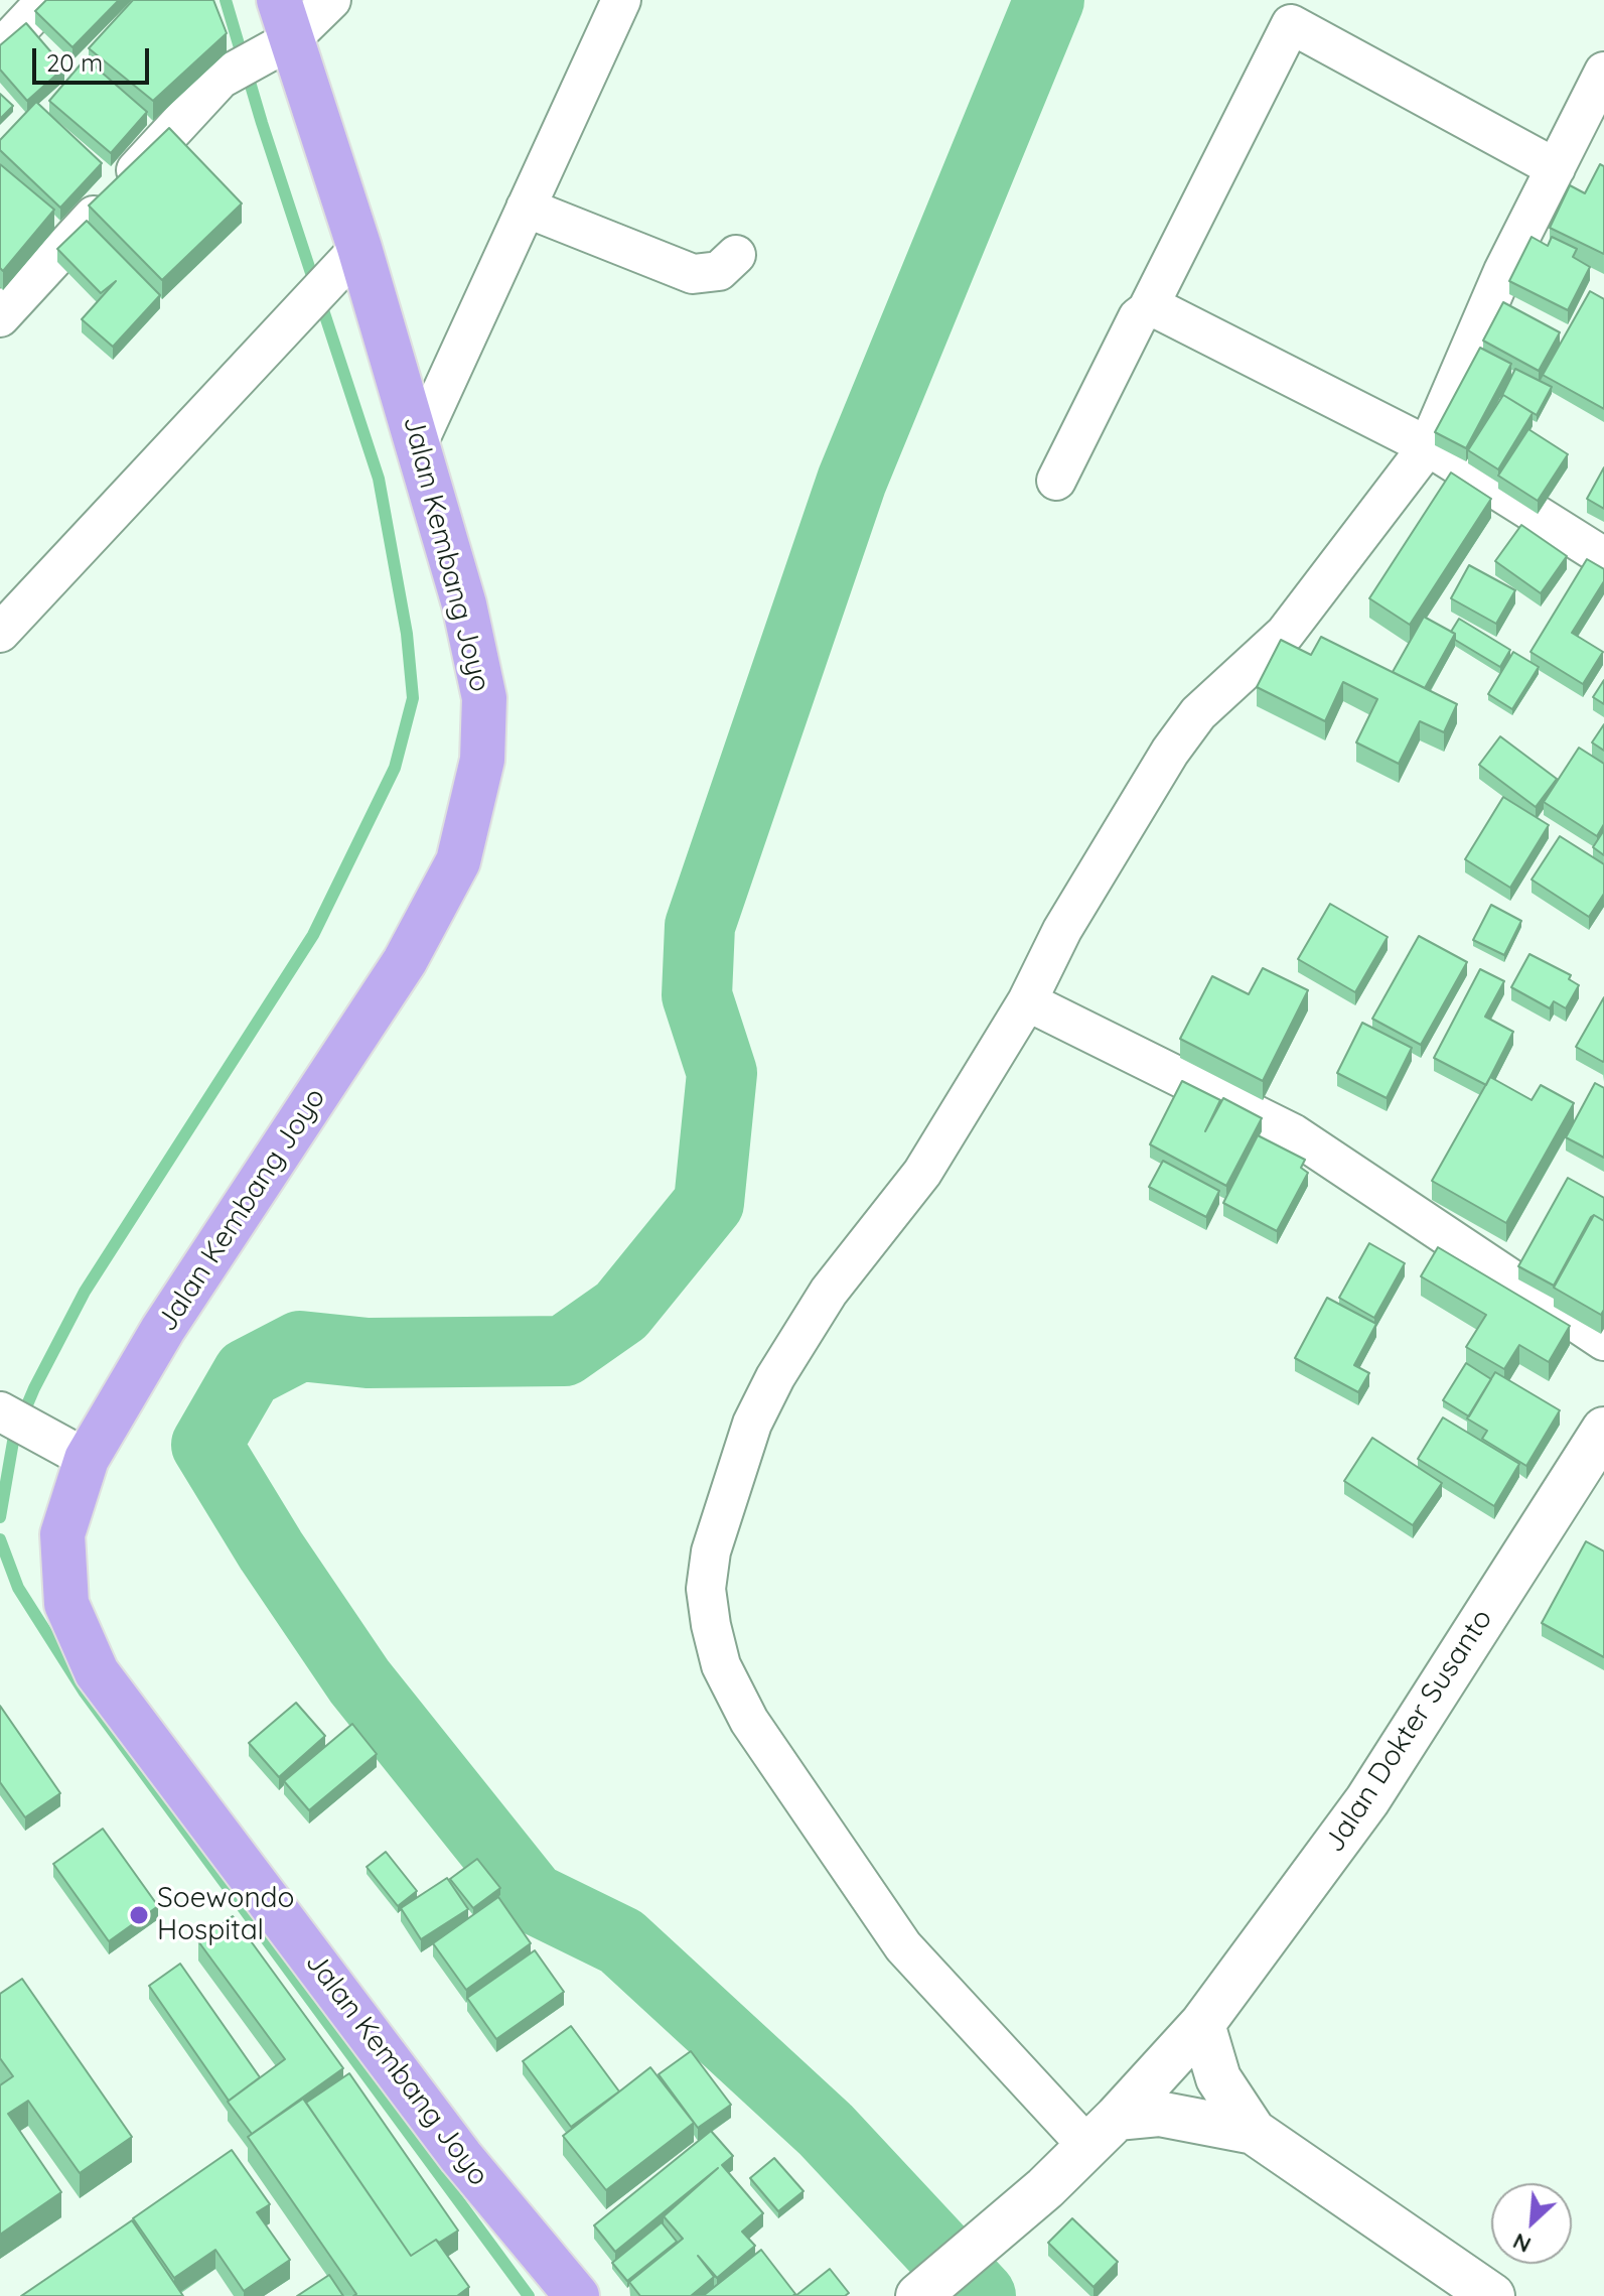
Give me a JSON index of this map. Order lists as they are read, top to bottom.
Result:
{
  "streets": {
    "main road": ["Jalan Kembang Joyo", "Jalan Dokter Susanto"]
  },
  "places": ["Soewondo Hospital"],
  "scale_bar": "20 m",
  "north": "bottom left"
}
